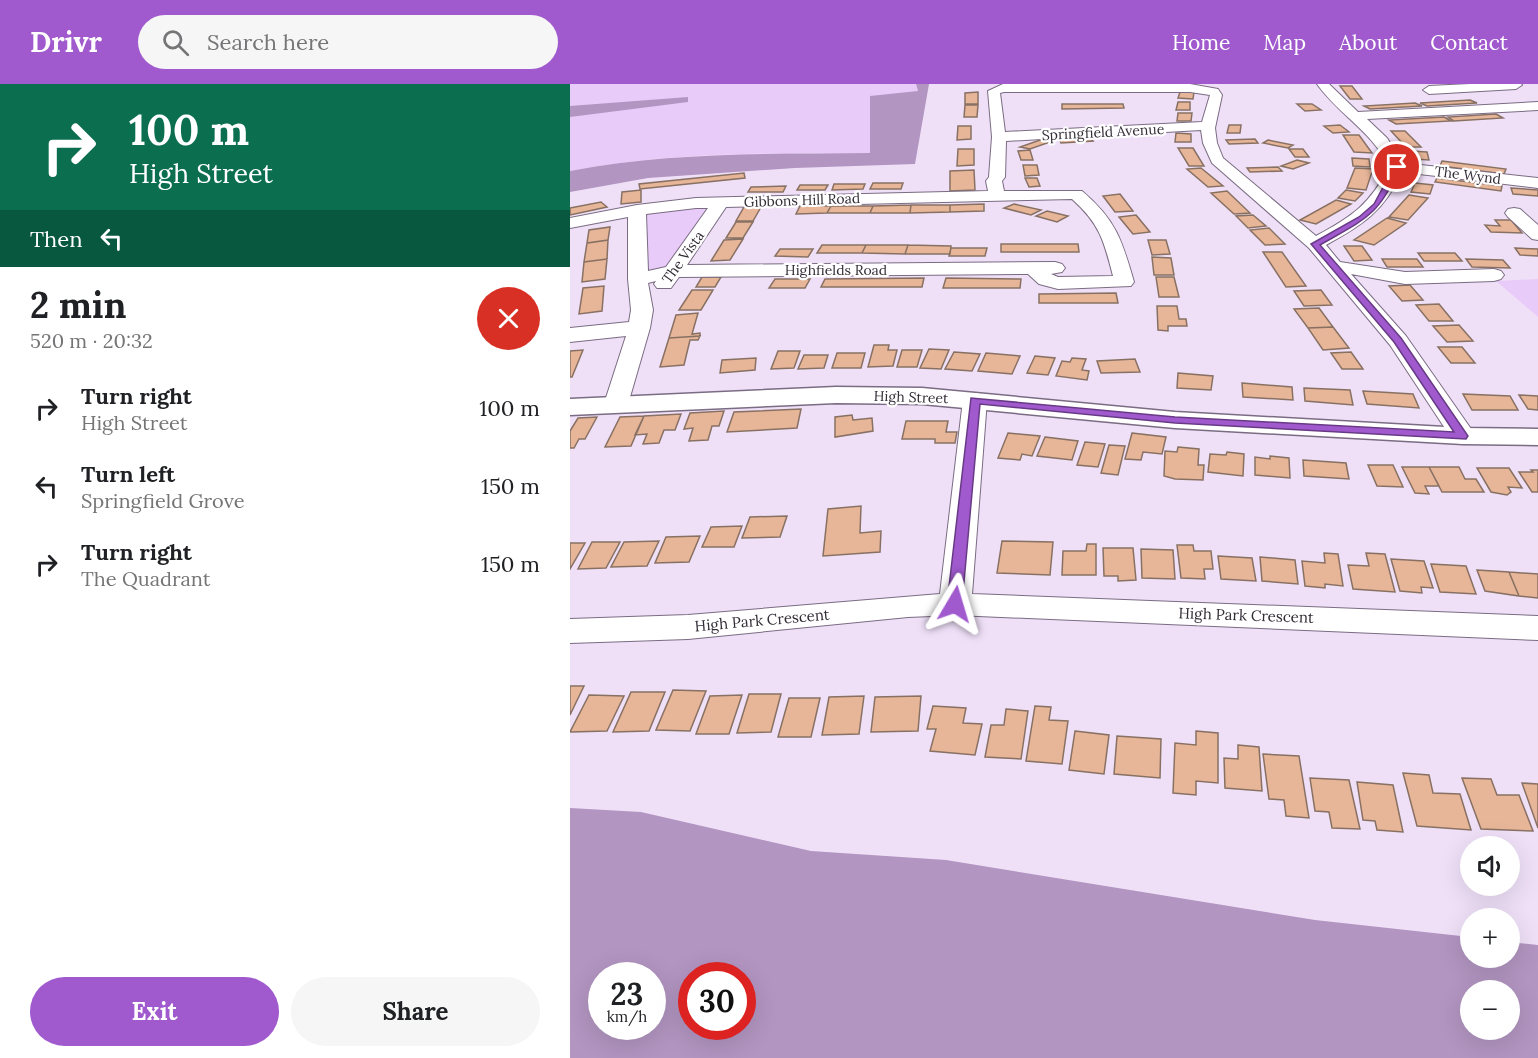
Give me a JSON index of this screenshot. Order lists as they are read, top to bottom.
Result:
{
  "streets": {
    "main road": ["High Street"],
    "street": [
      "Springfield Avenue",
      "The Wynd",
      "Gibbons Hill Road",
      "The Vista",
      "Highfields Road",
      "High Park Crescent"
    ]
  },
  "crossings": [
    ["Gibbons Hill Road", "The Vista"],
    ["Gibbons Hill Road", "Highfields Road"],
    ["The Vista", "Highfields Road"],
    ["The Vista", "High Street"]
  ],
  "page": {
    "header": "Drivr",
    "search": "Search here",
    "nav": [
      "Home",
      "Map",
      "About",
      "Contact"
    ],
    "turn": ["100 m", "High Street"],
    "then": "Then",
    "heading": ["2 min", "520 m · 20:32"],
    "list": [
      {
        "name": "Turn right",
        "note": "High Street",
        "value": "100 m"
      },
      {
        "name": "Turn left",
        "note": "Springfield Grove",
        "value": "150 m"
      },
      {
        "name": "Turn right",
        "note": "The Quadrant",
        "value": "150 m"
      }
    ],
    "map_buttons": ["+", "−"],
    "speed": "23 km/h",
    "limit": "30",
    "buttons": ["Exit", "Share"]
  }
}
